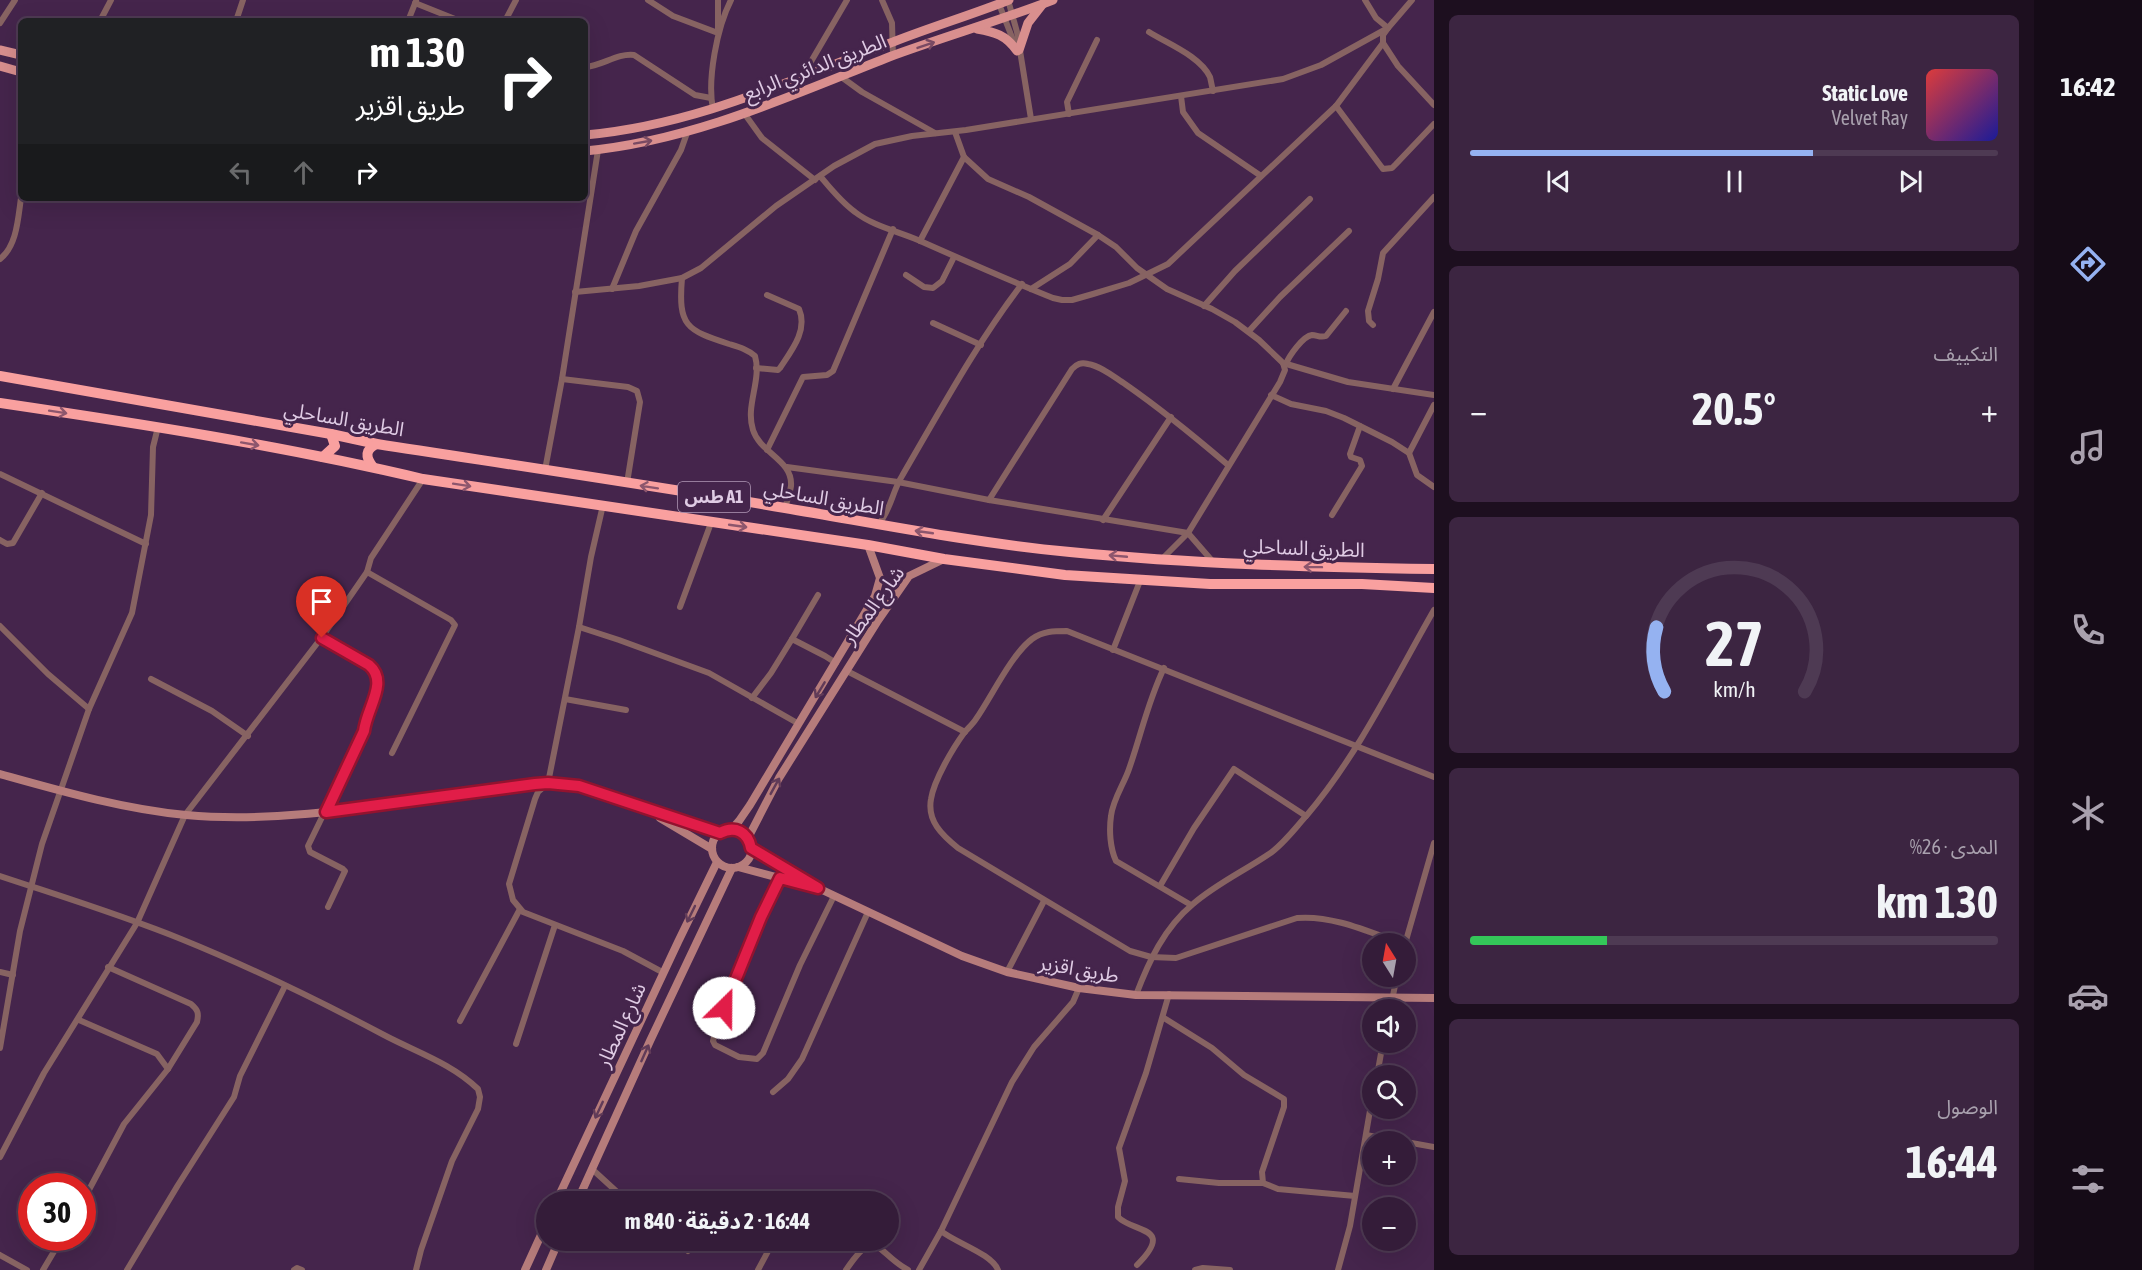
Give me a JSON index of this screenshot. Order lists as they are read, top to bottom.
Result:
{
  "streets": {
    "highway": ["الطريق الساحلي", "طس A1"],
    "main road": ["الطريق الدائري الرابع"],
    "street": ["شارع المطار", "طريق اقزير"]
  },
  "crossings": [
    ["الطريق الساحلي", "شارع المطار"],
    ["شارع المطار", "طريق اقزير"]
  ],
  "north": "top",
  "page": {
    "tabs": "16:42",
    "turn": ["130 m", "طريق اقزير"],
    "song": ["Static Love", "Velvet Ray"],
    "tile": [
      "التكييف",
      ["المدى · 26%", "130 km"],
      ["الوصول", "16:44"]
    ],
    "heat": ["−", "20.5°", "+"],
    "map_buttons": ["+", "−"],
    "limit": "30",
    "trip": "16:44 · 2 دقيقة · 840 m",
    "gauge": ["27", "km/h"]
  }
}
